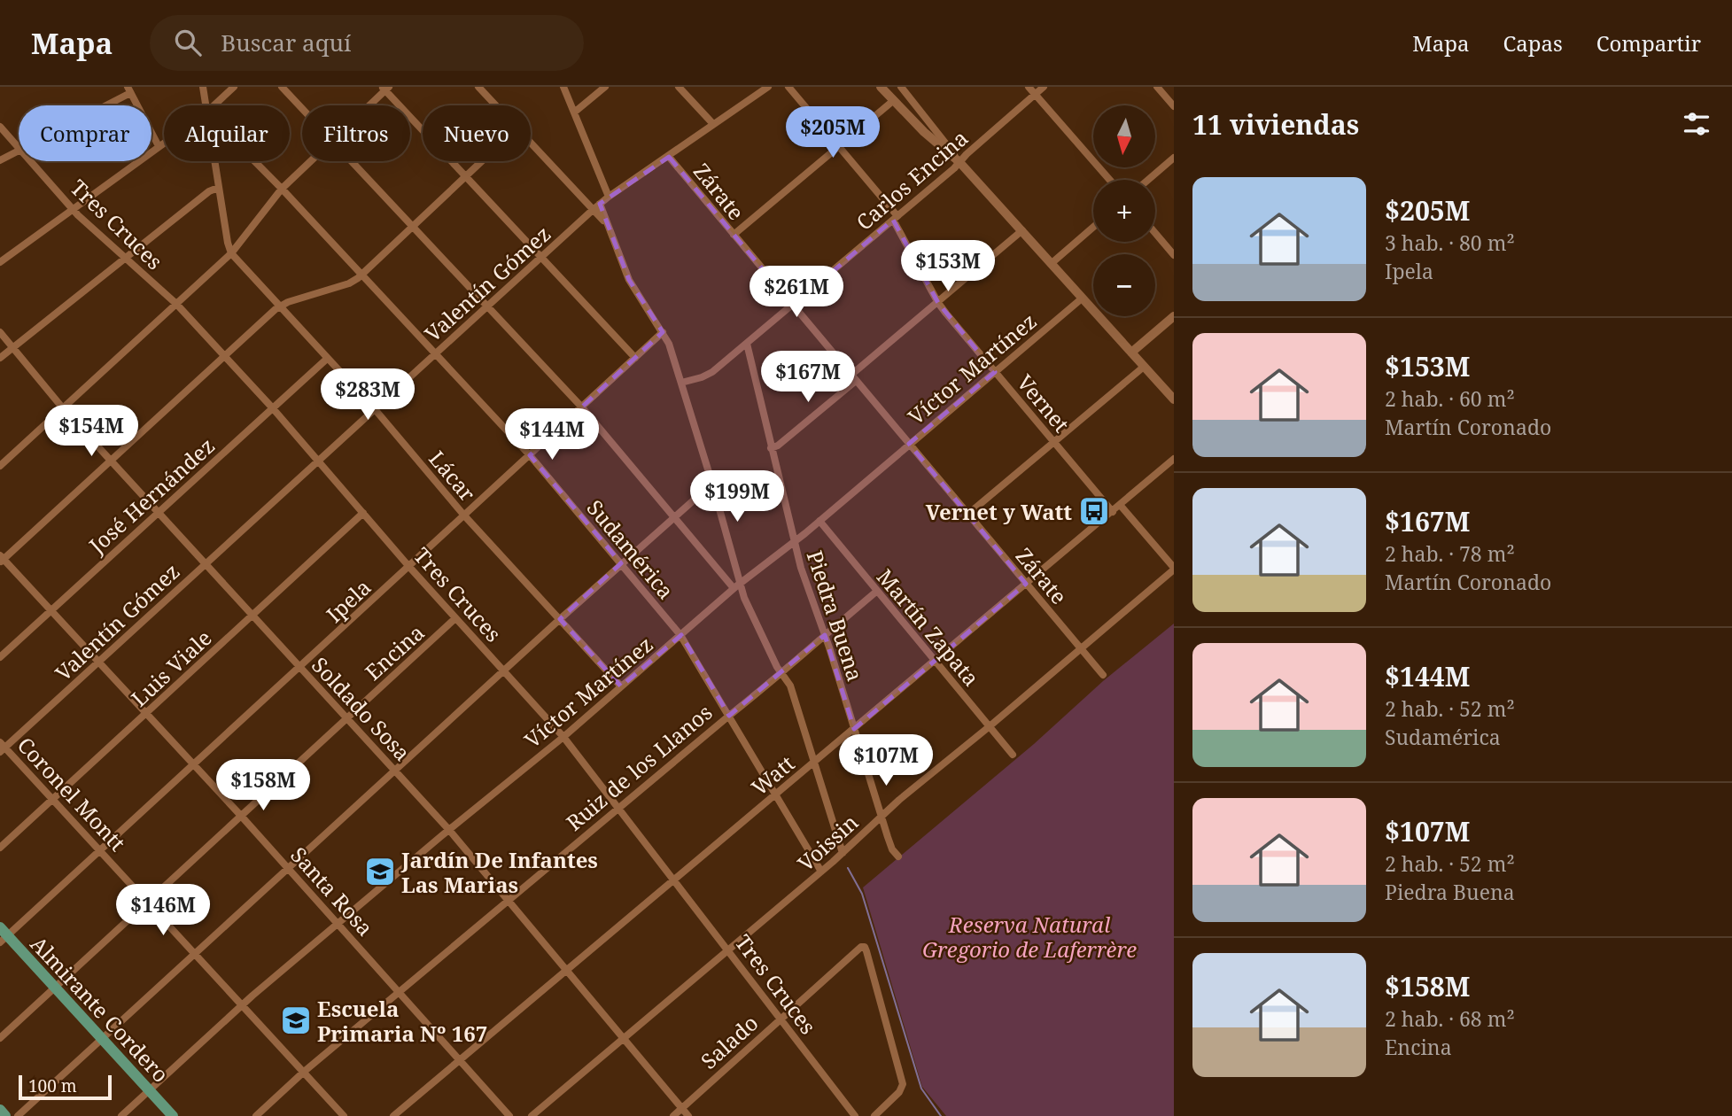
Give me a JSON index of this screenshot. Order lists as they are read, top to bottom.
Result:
{
  "streets": {
    "main road": ["Almirante Cordero"],
    "street": [
      "Carlos Encina",
      "Zárate",
      "Tres Cruces",
      "Valentín Gómez",
      "Víctor Martínez",
      "Vernet",
      "Lácar",
      "José Hernández",
      "Sudamérica",
      "Ipela",
      "Piedra Buena",
      "Martín Zapata",
      "Encina",
      "Luis Viale",
      "Soldado Sosa",
      "Ruiz de los Llanos",
      "Watt",
      "Coronel Montt",
      "Voissin",
      "Santa Rosa",
      "Salado"
    ]
  },
  "crossings": [
    ["Carlos Encina", "Zárate"],
    ["Carlos Encina", "Vernet"],
    ["Carlos Encina", "Piedra Buena"],
    ["Zárate", "Valentín Gómez"],
    ["Zárate", "Víctor Martínez"],
    ["Zárate", "Watt"],
    ["Zárate", "Voissin"],
    ["Tres Cruces", "Valentín Gómez"],
    ["Tres Cruces", "Víctor Martínez"],
    ["Tres Cruces", "José Hernández"],
    ["Tres Cruces", "Ipela"],
    ["Tres Cruces", "Encina"],
    ["Tres Cruces", "Luis Viale"],
    ["Tres Cruces", "Ruiz de los Llanos"],
    ["Tres Cruces", "Watt"],
    ["Tres Cruces", "Voissin"],
    ["Tres Cruces", "Salado"],
    ["Valentín Gómez", "Lácar"],
    ["Valentín Gómez", "Sudamérica"],
    ["Valentín Gómez", "Soldado Sosa"],
    ["Valentín Gómez", "Coronel Montt"],
    ["Valentín Gómez", "Santa Rosa"],
    ["Víctor Martínez", "Vernet"],
    ["Víctor Martínez", "Lácar"],
    ["Víctor Martínez", "Sudamérica"],
    ["Víctor Martínez", "Piedra Buena"],
    ["Víctor Martínez", "Martín Zapata"],
    ["Víctor Martínez", "Soldado Sosa"],
    ["Víctor Martínez", "Coronel Montt"],
    ["Víctor Martínez", "Santa Rosa"],
    ["Víctor Martínez", "Almirante Cordero"],
    ["Vernet", "Watt"],
    ["Lácar", "José Hernández"],
    ["Lácar", "Ipela"],
    ["José Hernández", "Soldado Sosa"],
    ["José Hernández", "Santa Rosa"],
    ["Sudamérica", "Ipela"],
    ["Sudamérica", "Ruiz de los Llanos"],
    ["Sudamérica", "Watt"],
    ["Sudamérica", "Voissin"],
    ["Ipela", "Soldado Sosa"],
    ["Ipela", "Coronel Montt"],
    ["Ipela", "Santa Rosa"],
    ["Ipela", "Almirante Cordero"],
    ["Piedra Buena", "Ruiz de los Llanos"],
    ["Piedra Buena", "Watt"],
    ["Piedra Buena", "Voissin"],
    ["Martín Zapata", "Ruiz de los Llanos"],
    ["Martín Zapata", "Watt"],
    ["Martín Zapata", "Voissin"],
    ["Encina", "Soldado Sosa"],
    ["Encina", "Coronel Montt"],
    ["Encina", "Santa Rosa"],
    ["Encina", "Almirante Cordero"],
    ["Luis Viale", "Soldado Sosa"],
    ["Luis Viale", "Coronel Montt"],
    ["Luis Viale", "Santa Rosa"],
    ["Soldado Sosa", "Ruiz de los Llanos"],
    ["Soldado Sosa", "Watt"],
    ["Soldado Sosa", "Voissin"],
    ["Soldado Sosa", "Salado"],
    ["Ruiz de los Llanos", "Coronel Montt"],
    ["Ruiz de los Llanos", "Santa Rosa"],
    ["Watt", "Santa Rosa"]
  ],
  "parks": ["Reserva Natural Gregorio de Laferrère"],
  "places": {
    "bus stop": ["Vernet y Watt"],
    "school or university": ["Jardín De Infantes Las Marias", "Escuela Primaria Nº 167"]
  },
  "scale_bar": "100 m",
  "north": "bottom",
  "page": {
    "header": "Mapa",
    "search": "Buscar aquí",
    "nav": ["Mapa", "Capas", "Compartir"],
    "heading": "11 viviendas",
    "map_buttons": ["+", "−"],
    "chip": [
      "Comprar",
      "Alquilar",
      "Filtros",
      "Nuevo"
    ],
    "price": [
      "$205M",
      "$153M",
      "$261M",
      "$167M",
      "$283M",
      "$154M",
      "$144M",
      "$199M",
      "$107M",
      "$158M",
      "$146M"
    ],
    "list": [
      {
        "name": "$205M",
        "note": "3 hab. · 80 m² · Ipela"
      },
      {
        "name": "$153M",
        "note": "2 hab. · 60 m² · Martín Coronado"
      },
      {
        "name": "$167M",
        "note": "2 hab. · 78 m² · Martín Coronado"
      },
      {
        "name": "$144M",
        "note": "2 hab. · 52 m² · Sudamérica"
      },
      {
        "name": "$107M",
        "note": "2 hab. · 52 m² · Piedra Buena"
      },
      {
        "name": "$158M",
        "note": "2 hab. · 68 m² · Encina"
      }
    ],
    "scale": "100 m"
  }
}
